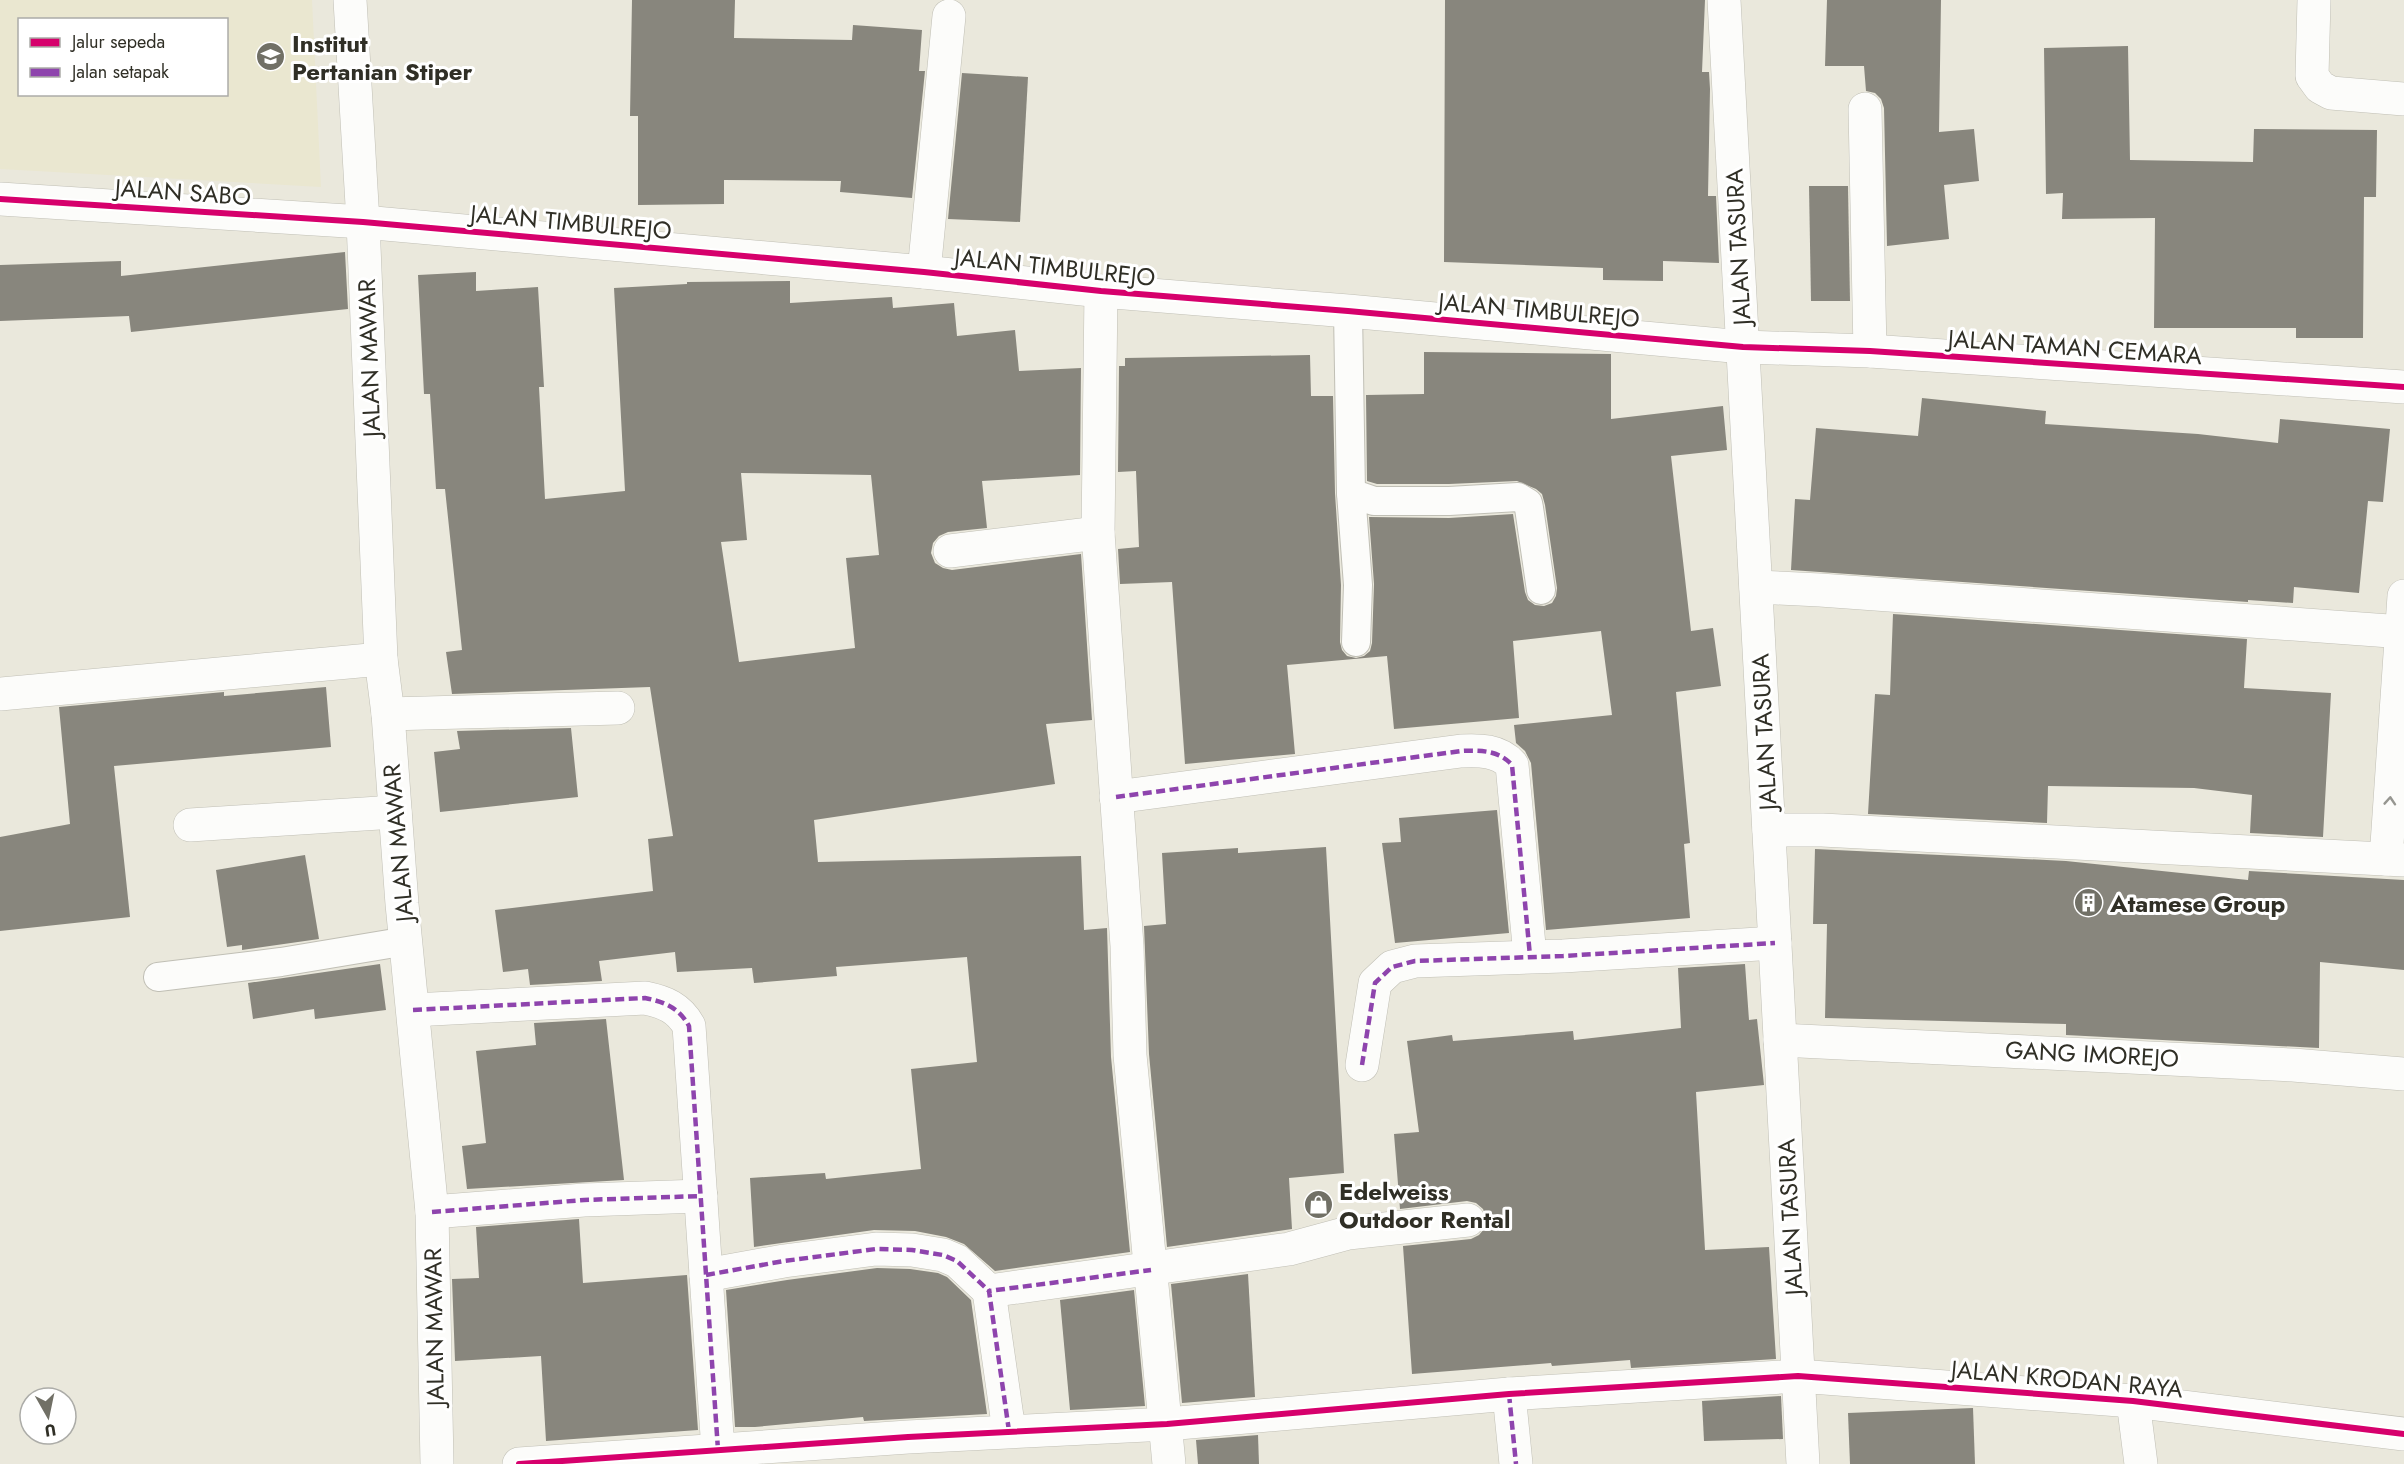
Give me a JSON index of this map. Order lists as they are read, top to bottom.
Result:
{
  "streets": {
    "street": [
      "JALAN SABO",
      "JALAN TIMBULREJO",
      "JALAN TASURA",
      "JALAN TAMAN CEMARA",
      "JALAN MAWAR",
      "GANG IMOREJO",
      "JALAN KRODAN RAYA"
    ]
  },
  "crossings": [
    ["JALAN SABO", "JALAN TIMBULREJO"],
    ["JALAN SABO", "JALAN MAWAR"],
    ["JALAN TIMBULREJO", "JALAN TASURA"],
    ["JALAN TIMBULREJO", "JALAN TAMAN CEMARA"],
    ["JALAN TIMBULREJO", "JALAN MAWAR"],
    ["JALAN TASURA", "JALAN TAMAN CEMARA"],
    ["JALAN TASURA", "GANG IMOREJO"],
    ["JALAN TASURA", "JALAN KRODAN RAYA"]
  ],
  "places": {
    "school or university": ["Institut Pertanian Stiper"],
    "building": ["Atamese Group"],
    "shop": ["Edelweiss Outdoor Rental"]
  },
  "legend": ["Jalur sepeda", "Jalan setapak"],
  "north": "bottom"
}
